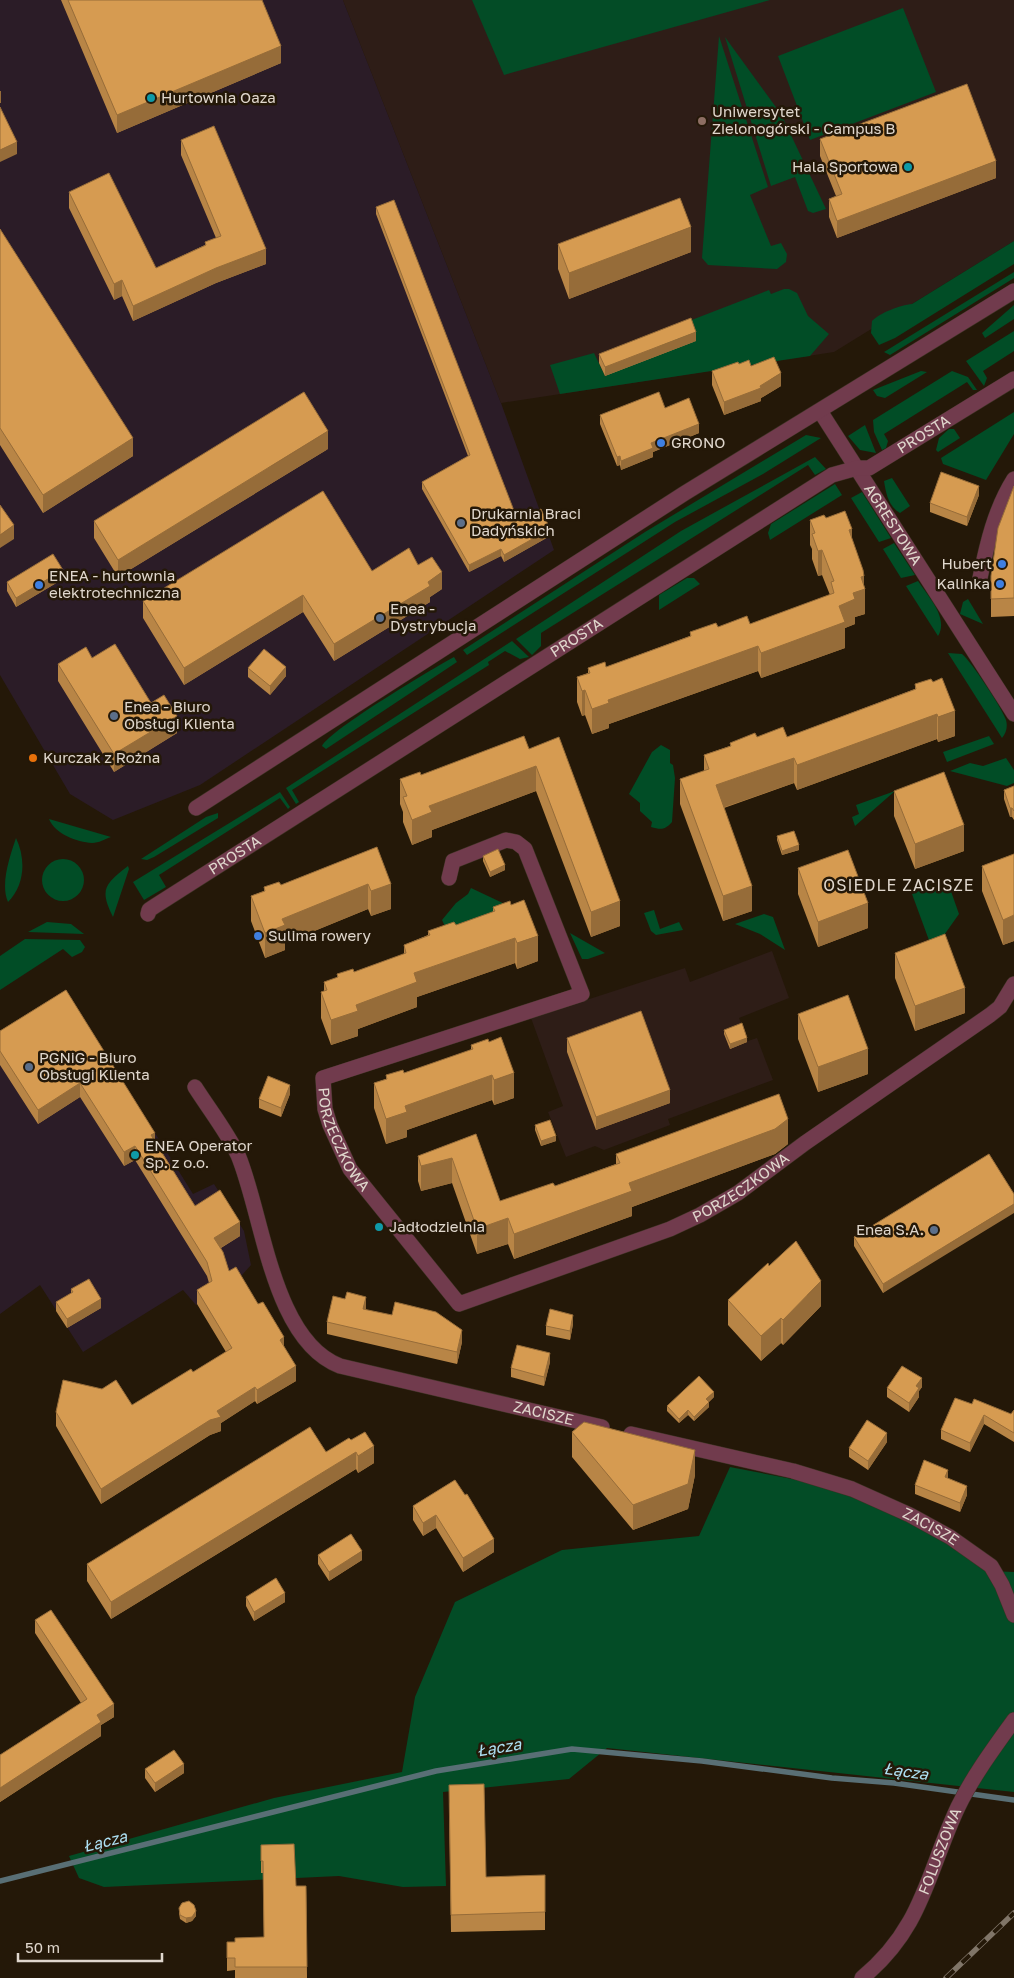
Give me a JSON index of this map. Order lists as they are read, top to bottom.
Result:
{
  "streets": {
    "street": [
      "PROSTA",
      "AGRESTOWA",
      "PORZECZKOWA",
      "ZACISZE",
      "FOLUSZOWA"
    ]
  },
  "crossings": [
    ["PROSTA", "AGRESTOWA"]
  ],
  "districts": ["OSIEDLE ZACISZE"],
  "water": ["Łącza"],
  "places": [
    "Hurtownia Oaza",
    "Uniwersytet Zielonogórski - Campus B",
    "Hala Sportowa",
    "GRONO",
    "Drukarnia Braci Dadyńskich",
    "Hubert",
    "Kalinka",
    "ENEA - hurtownia elektrotechniczna",
    "Enea - Dystrybucja",
    "Enea - Biuro Obsługi Klienta",
    "Kurczak z Rożna",
    "Sulima rowery",
    "PGNiG - Biuro Obsługi Klienta",
    "ENEA Operator Sp. z o.o.",
    "Jadłodzielnia",
    "Enea S.A."
  ],
  "scale_bar": "50 m"
}
